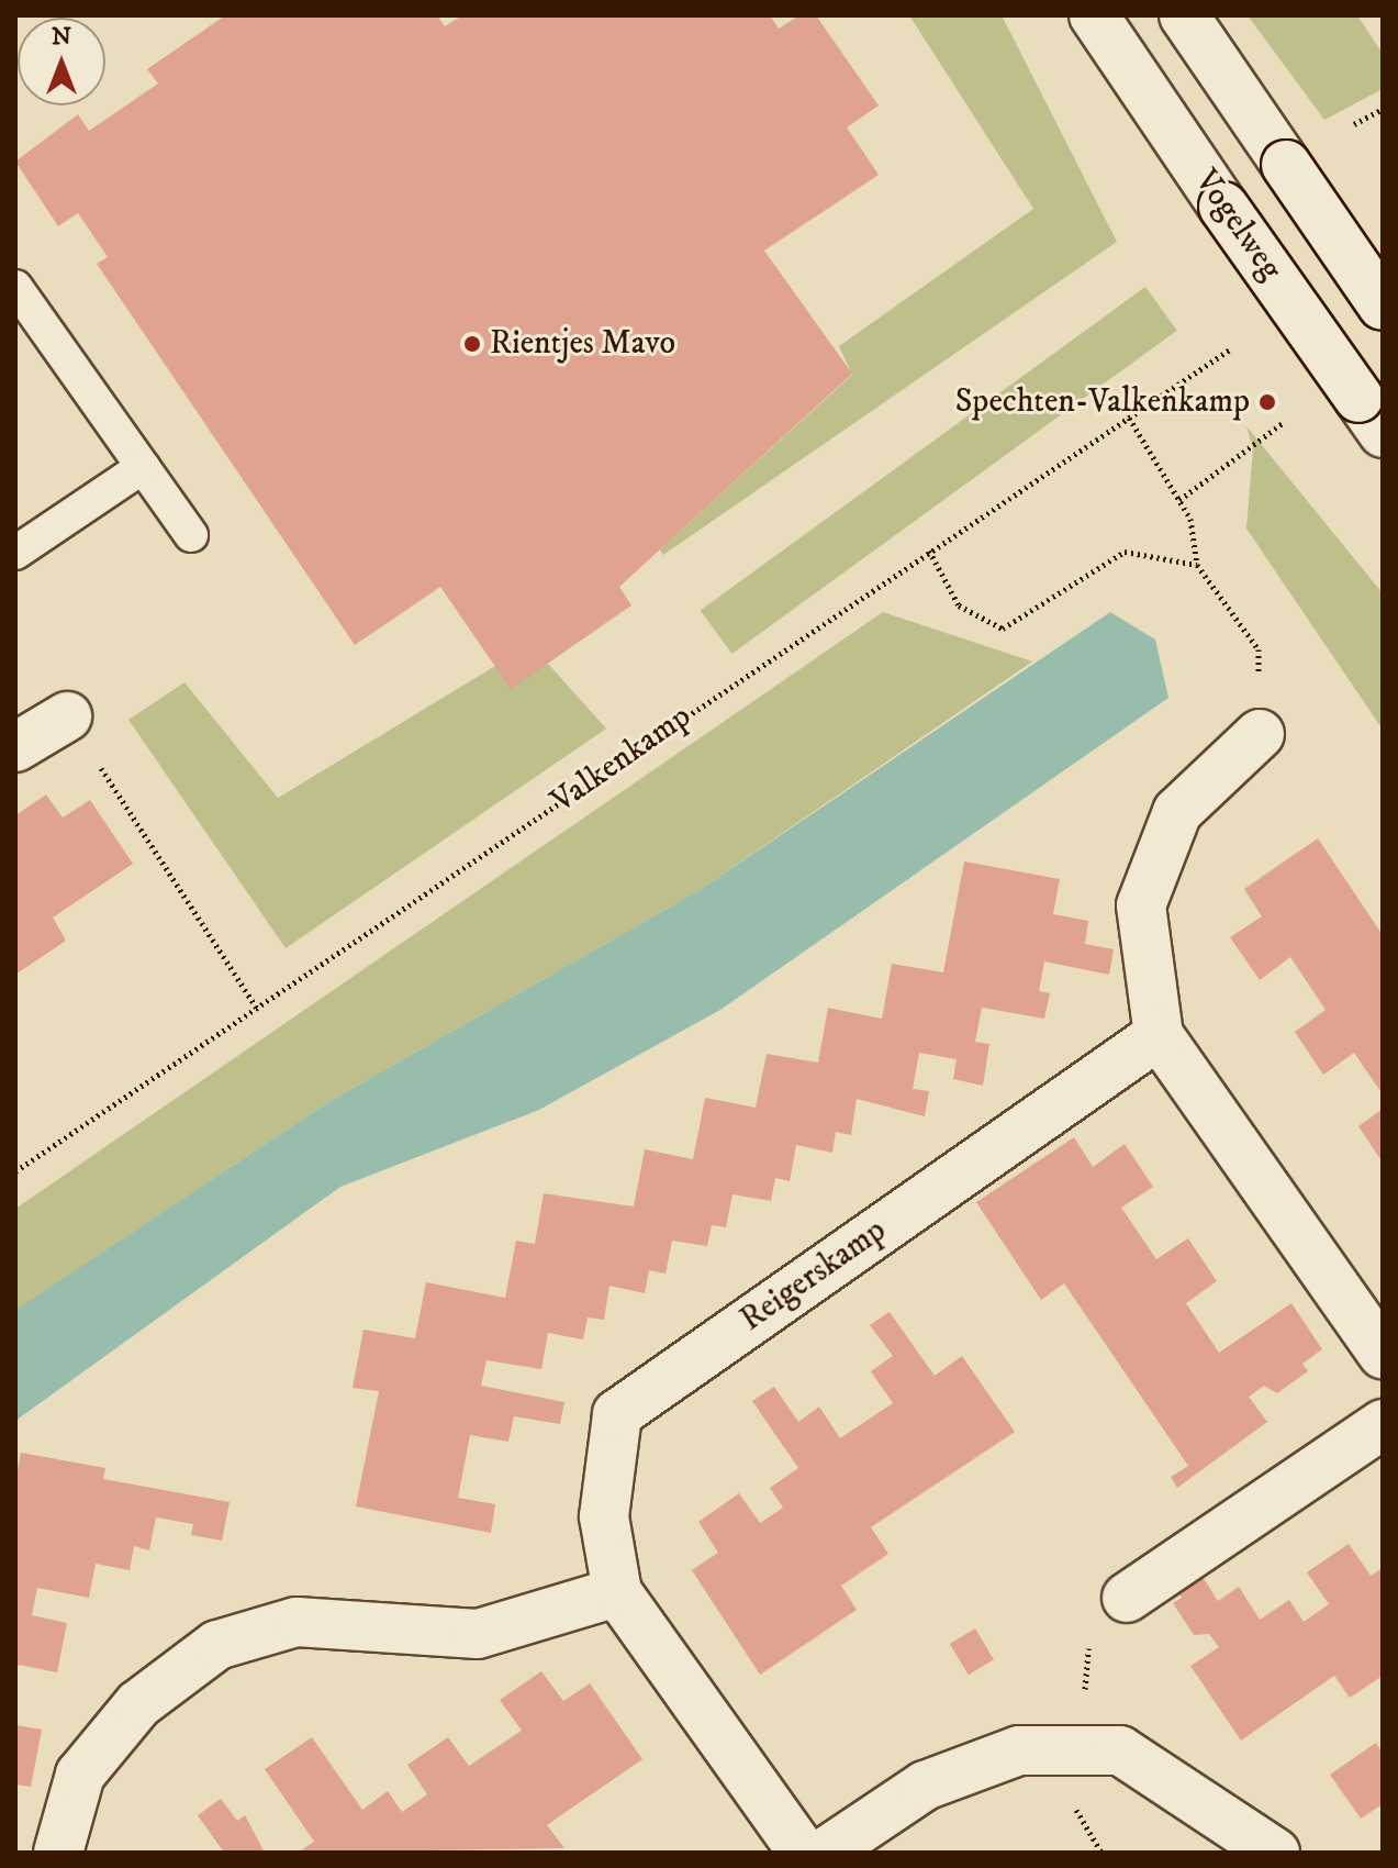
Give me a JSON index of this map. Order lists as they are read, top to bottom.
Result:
{
  "streets": {
    "street": ["Vogelweg", "Reigerskamp"],
    "path": ["Valkenkamp"]
  },
  "places": ["Rientjes Mavo", "Spechten-Valkenkamp"],
  "north": "top"
}
